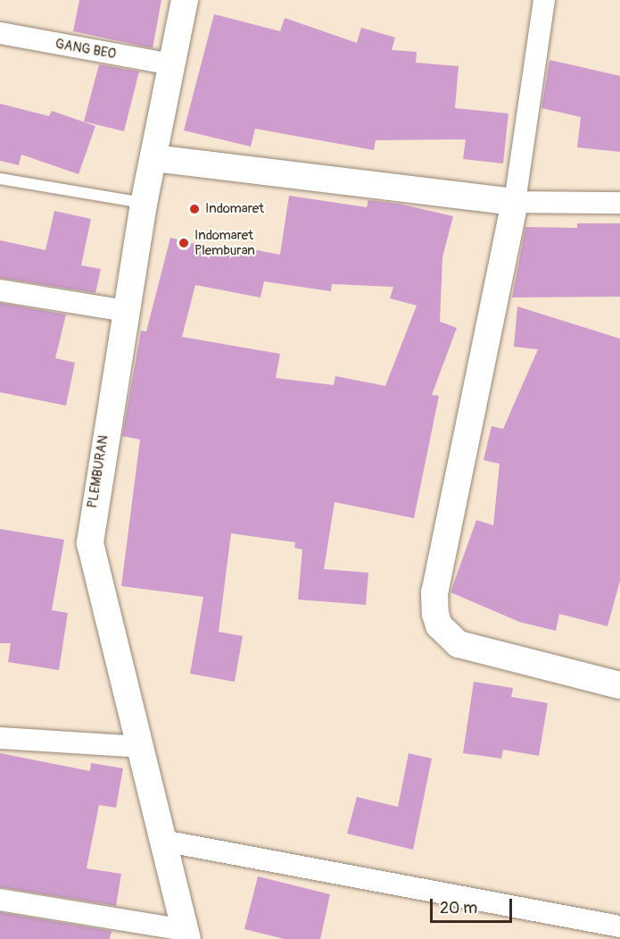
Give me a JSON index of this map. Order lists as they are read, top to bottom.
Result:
{
  "streets": {
    "street": ["GANG BEO", "PLEMBURAN"]
  },
  "crossings": [
    ["GANG BEO", "PLEMBURAN"]
  ],
  "places": ["Indomaret", "Indomaret Plemburan"],
  "scale_bar": "20 m"
}
